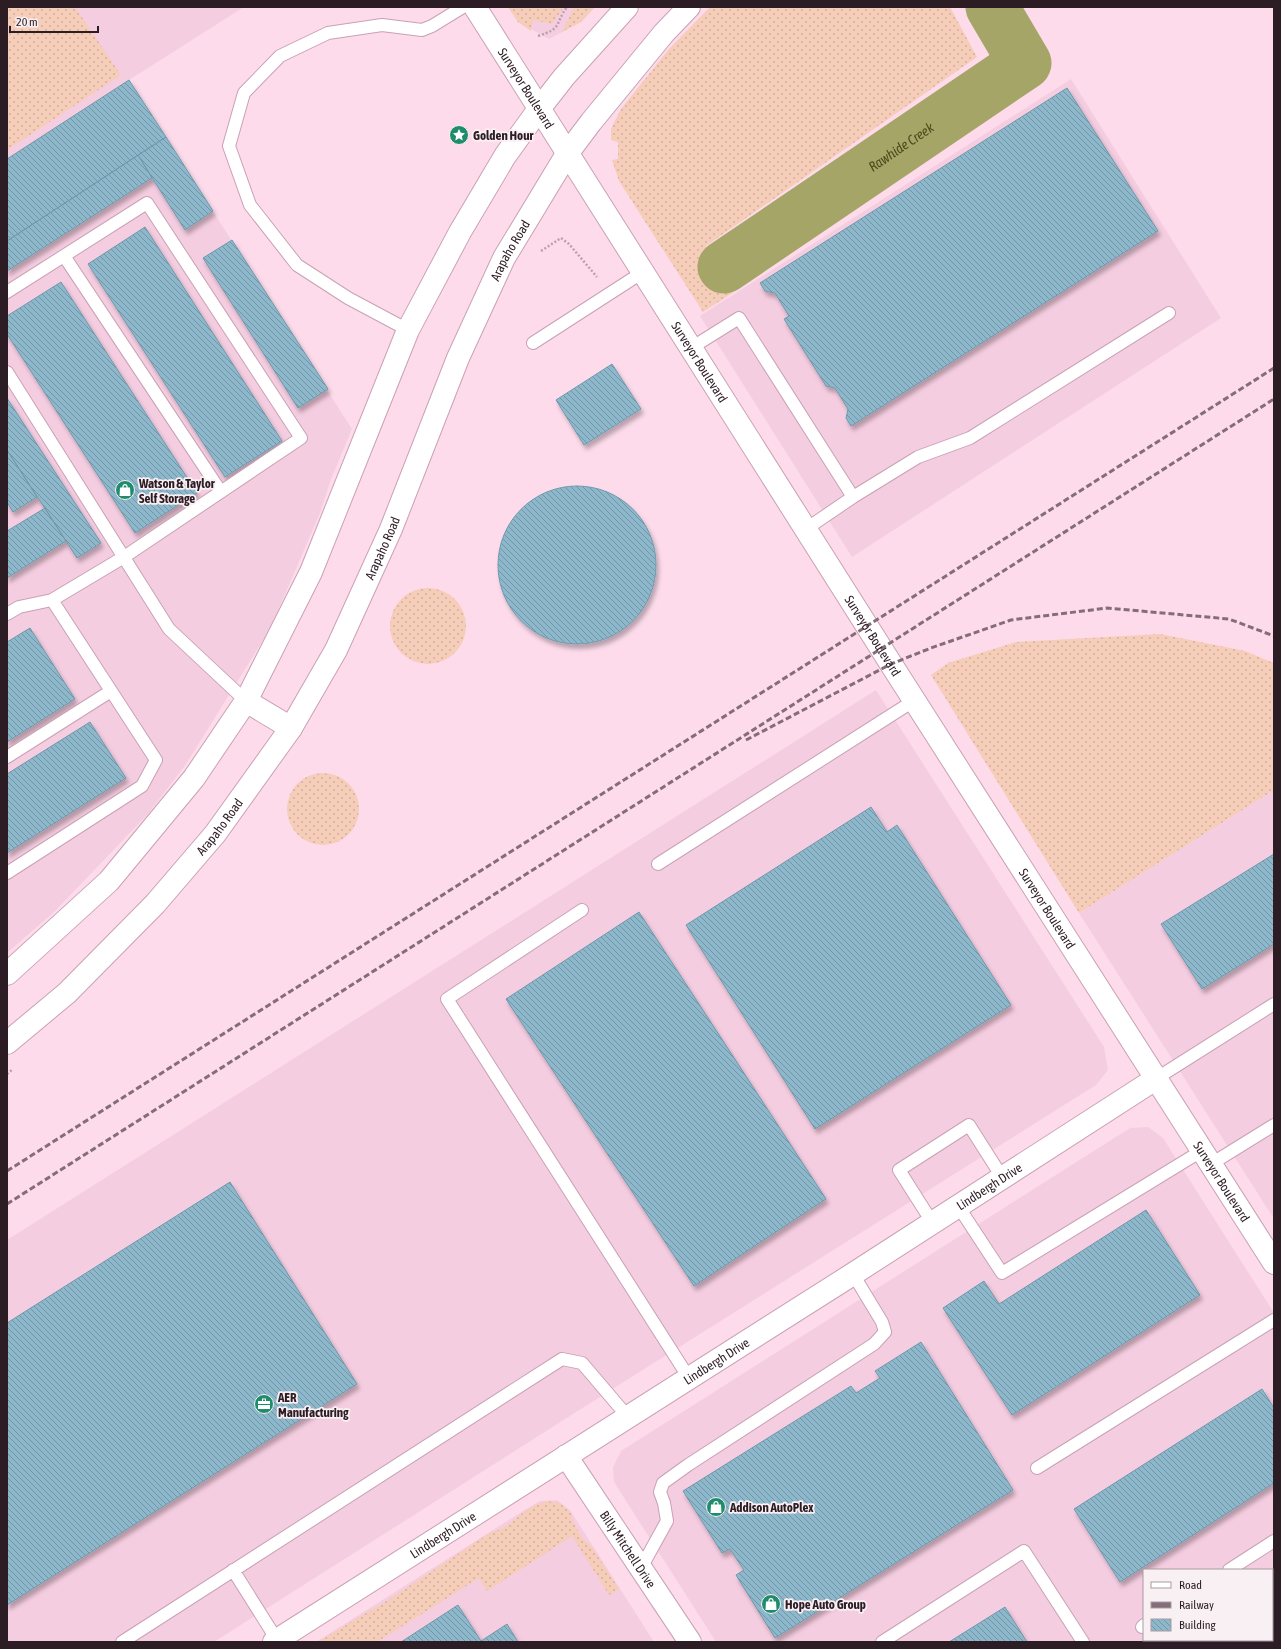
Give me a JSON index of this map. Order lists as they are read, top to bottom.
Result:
{
  "streets": {
    "street": [
      "Surveyor Boulevard",
      "Arapaho Road",
      "Lindbergh Drive",
      "Billy Mitchell Drive"
    ]
  },
  "crossings": [
    ["Surveyor Boulevard", "Arapaho Road"],
    ["Surveyor Boulevard", "Lindbergh Drive"],
    ["Lindbergh Drive", "Billy Mitchell Drive"]
  ],
  "water": ["Rawhide Creek"],
  "places": {
    "place": ["Golden Hour"],
    "shop": ["Watson & Taylor Self Storage", "Addison AutoPlex", "Hope Auto Group"],
    "office": ["AER Manufacturing"]
  },
  "legend": ["Road", "Railway", "Building"],
  "scale_bar": "20 m"
}
